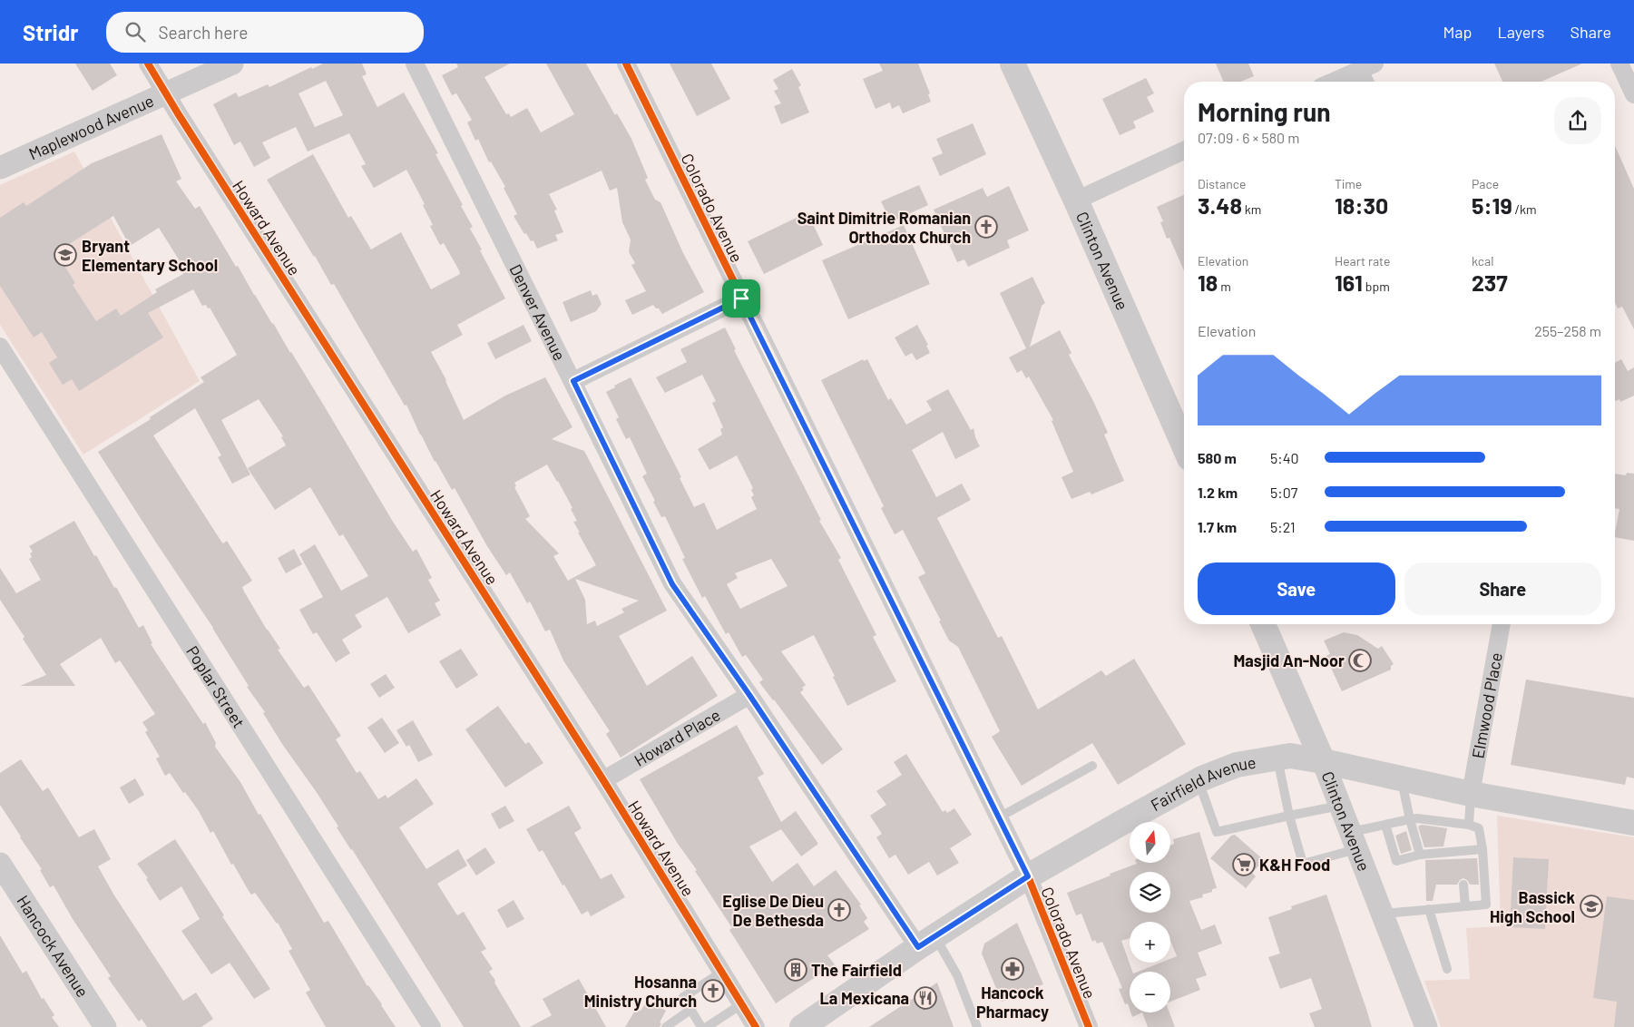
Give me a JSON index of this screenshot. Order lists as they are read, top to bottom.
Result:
{
  "streets": {
    "main road": ["Clinton Avenue", "Fairfield Avenue"],
    "street": [
      "Maplewood Avenue",
      "Colorado Avenue",
      "Howard Avenue",
      "Denver Avenue",
      "Poplar Street",
      "Elmwood Place",
      "Howard Place",
      "Hancock Avenue"
    ]
  },
  "crossings": [
    ["Maplewood Avenue", "Howard Avenue"],
    ["Colorado Avenue", "Fairfield Avenue"],
    ["Howard Avenue", "Howard Place"],
    ["Clinton Avenue", "Fairfield Avenue"],
    ["Denver Avenue", "Howard Place"],
    ["Denver Avenue", "Fairfield Avenue"],
    ["Elmwood Place", "Fairfield Avenue"]
  ],
  "places": {
    "church": ["Saint Dimitrie Romanian Orthodox Church", "Eglise De Dieu De Bethesda", "Hosanna Ministry Church"],
    "school or university": ["Bryant Elementary School", "Bassick High School"],
    "mosque": ["Masjid An-Noor"],
    "supermarket": ["K&H Food"],
    "pharmacy": ["Hancock Pharmacy"],
    "building": ["The Fairfield"],
    "restaurant": ["La Mexicana"]
  },
  "north": "top",
  "page": {
    "header": "Stridr",
    "search": "Search here",
    "nav": ["Map", "Layers", "Share"],
    "heading": ["Morning run", "07:09 · 6 × 580 m"],
    "stats": [
      ["Distance", "3.48 km"],
      ["Time", "18:30"],
      ["Pace", "5:19 /km"],
      ["Elevation", "18 m"],
      ["Heart rate", "161 bpm"],
      ["kcal", "237"]
    ],
    "chart": ["Elevation", "255–258 m"],
    "list": [
      {
        "name": "580 m",
        "note": "5:40"
      },
      {
        "name": "1.2 km",
        "note": "5:07"
      },
      {
        "name": "1.7 km",
        "note": "5:21"
      }
    ],
    "buttons": ["Save", "Share"],
    "map_buttons": ["+", "−"]
  }
}
